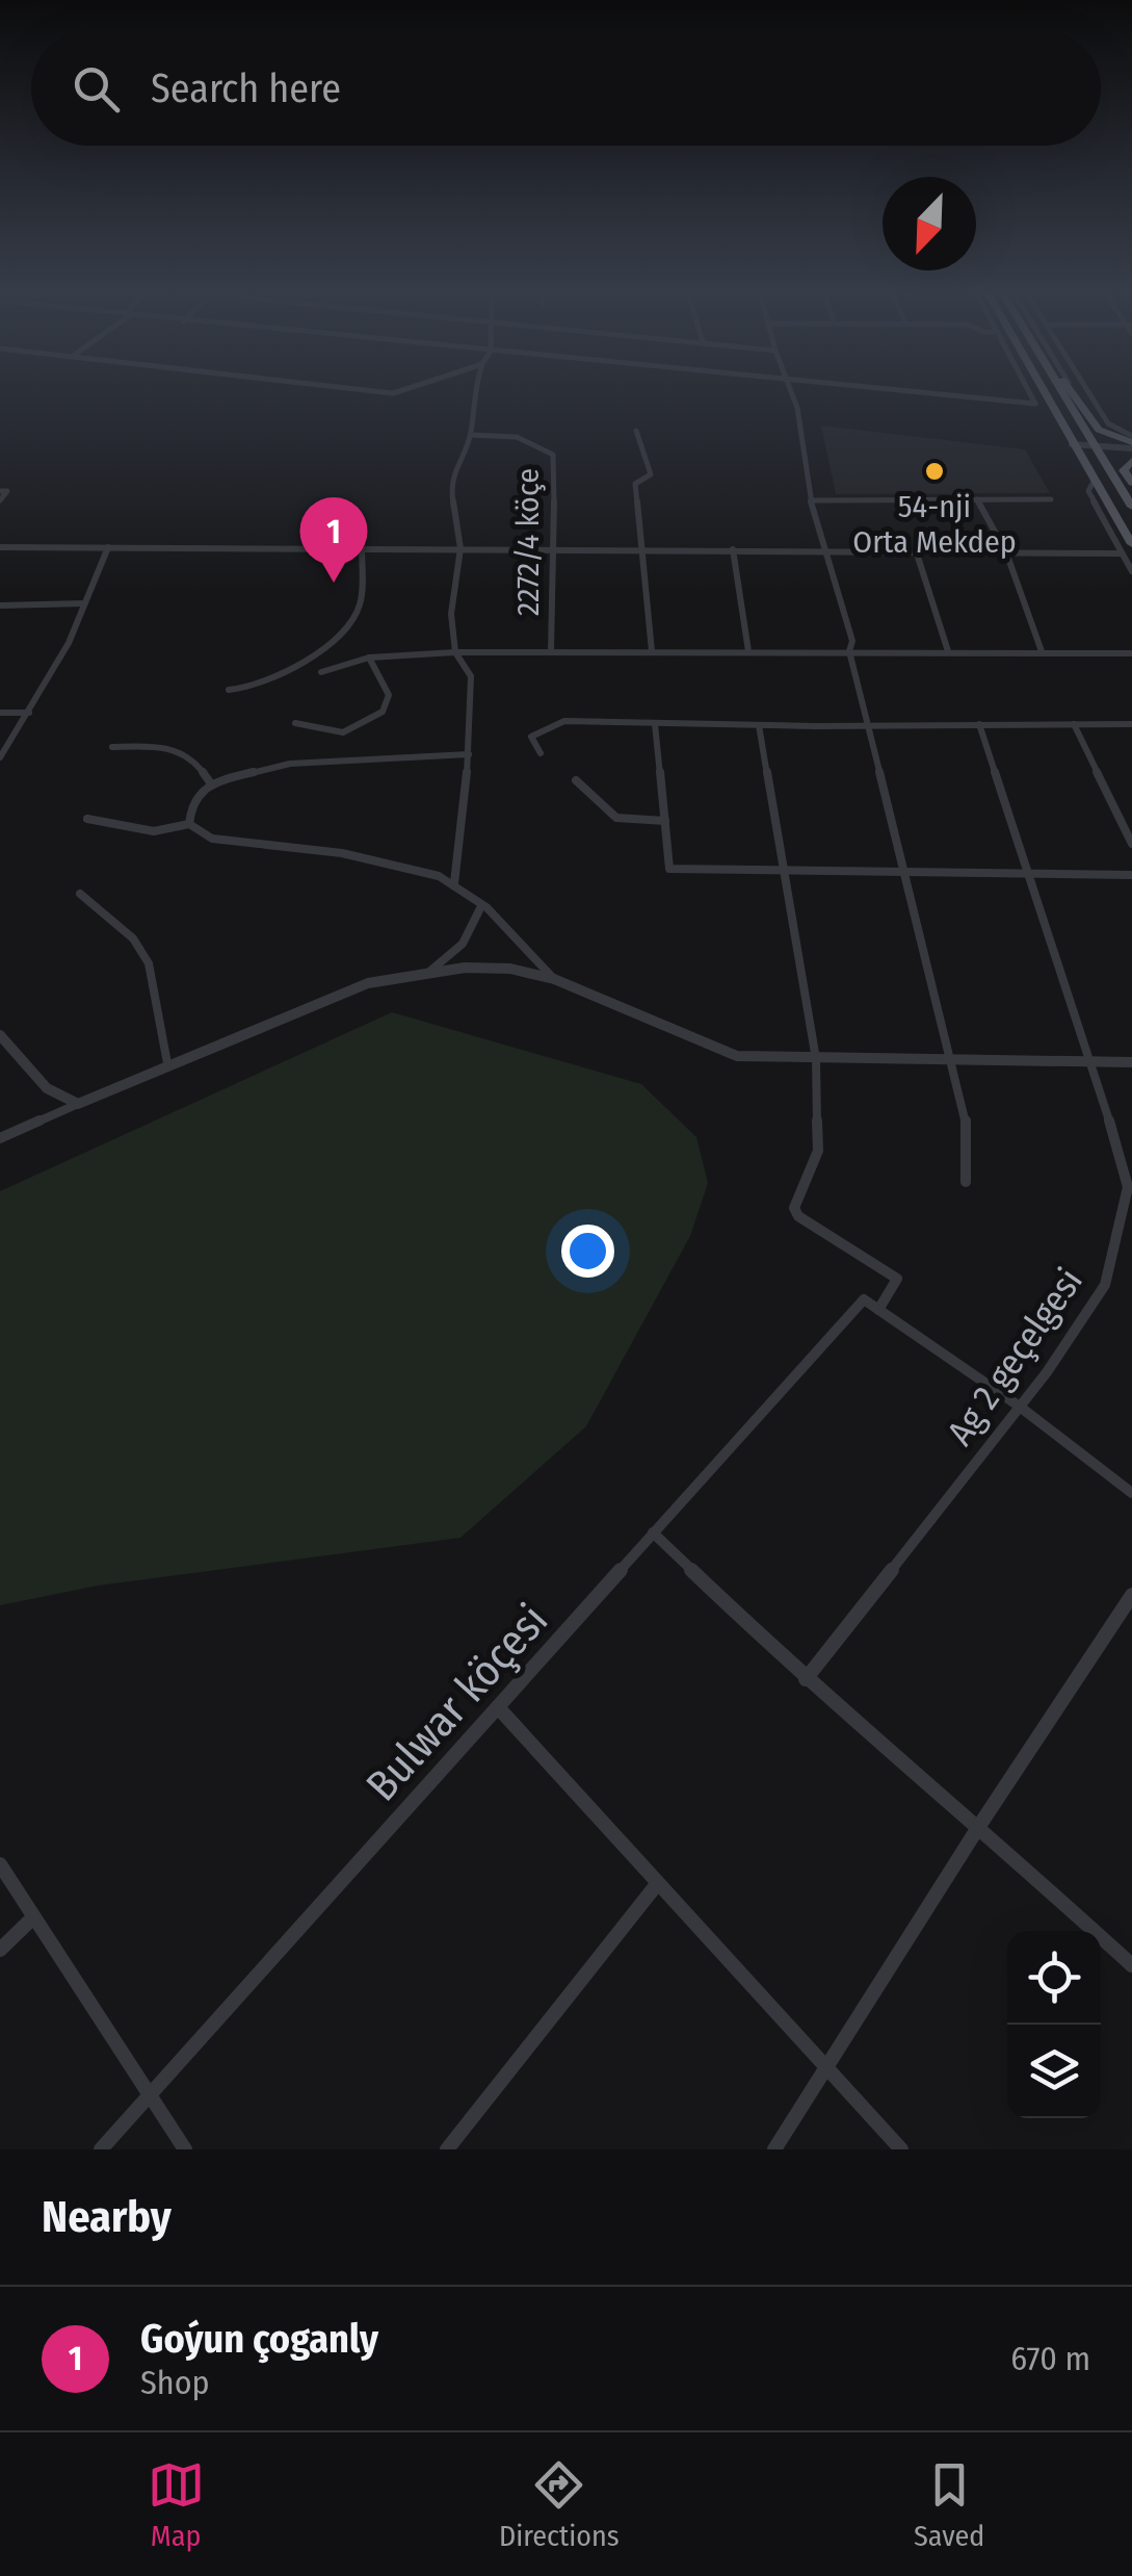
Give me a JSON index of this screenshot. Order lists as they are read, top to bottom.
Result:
{
  "streets": {
    "street": ["2272/4 köçe", "Ag 2 geçelgesi", "Bulwar köçesi"]
  },
  "places": ["54-nji Orta Mekdep"],
  "north": "bottom left",
  "page": {
    "search": "Search here",
    "pins": "1",
    "heading": "Nearby",
    "list": [
      {
        "mark": "1",
        "name": "Goýun çoganly",
        "note": "Shop",
        "value": "670 m"
      }
    ],
    "nav": ["Map", "Directions", "Saved"]
  }
}
